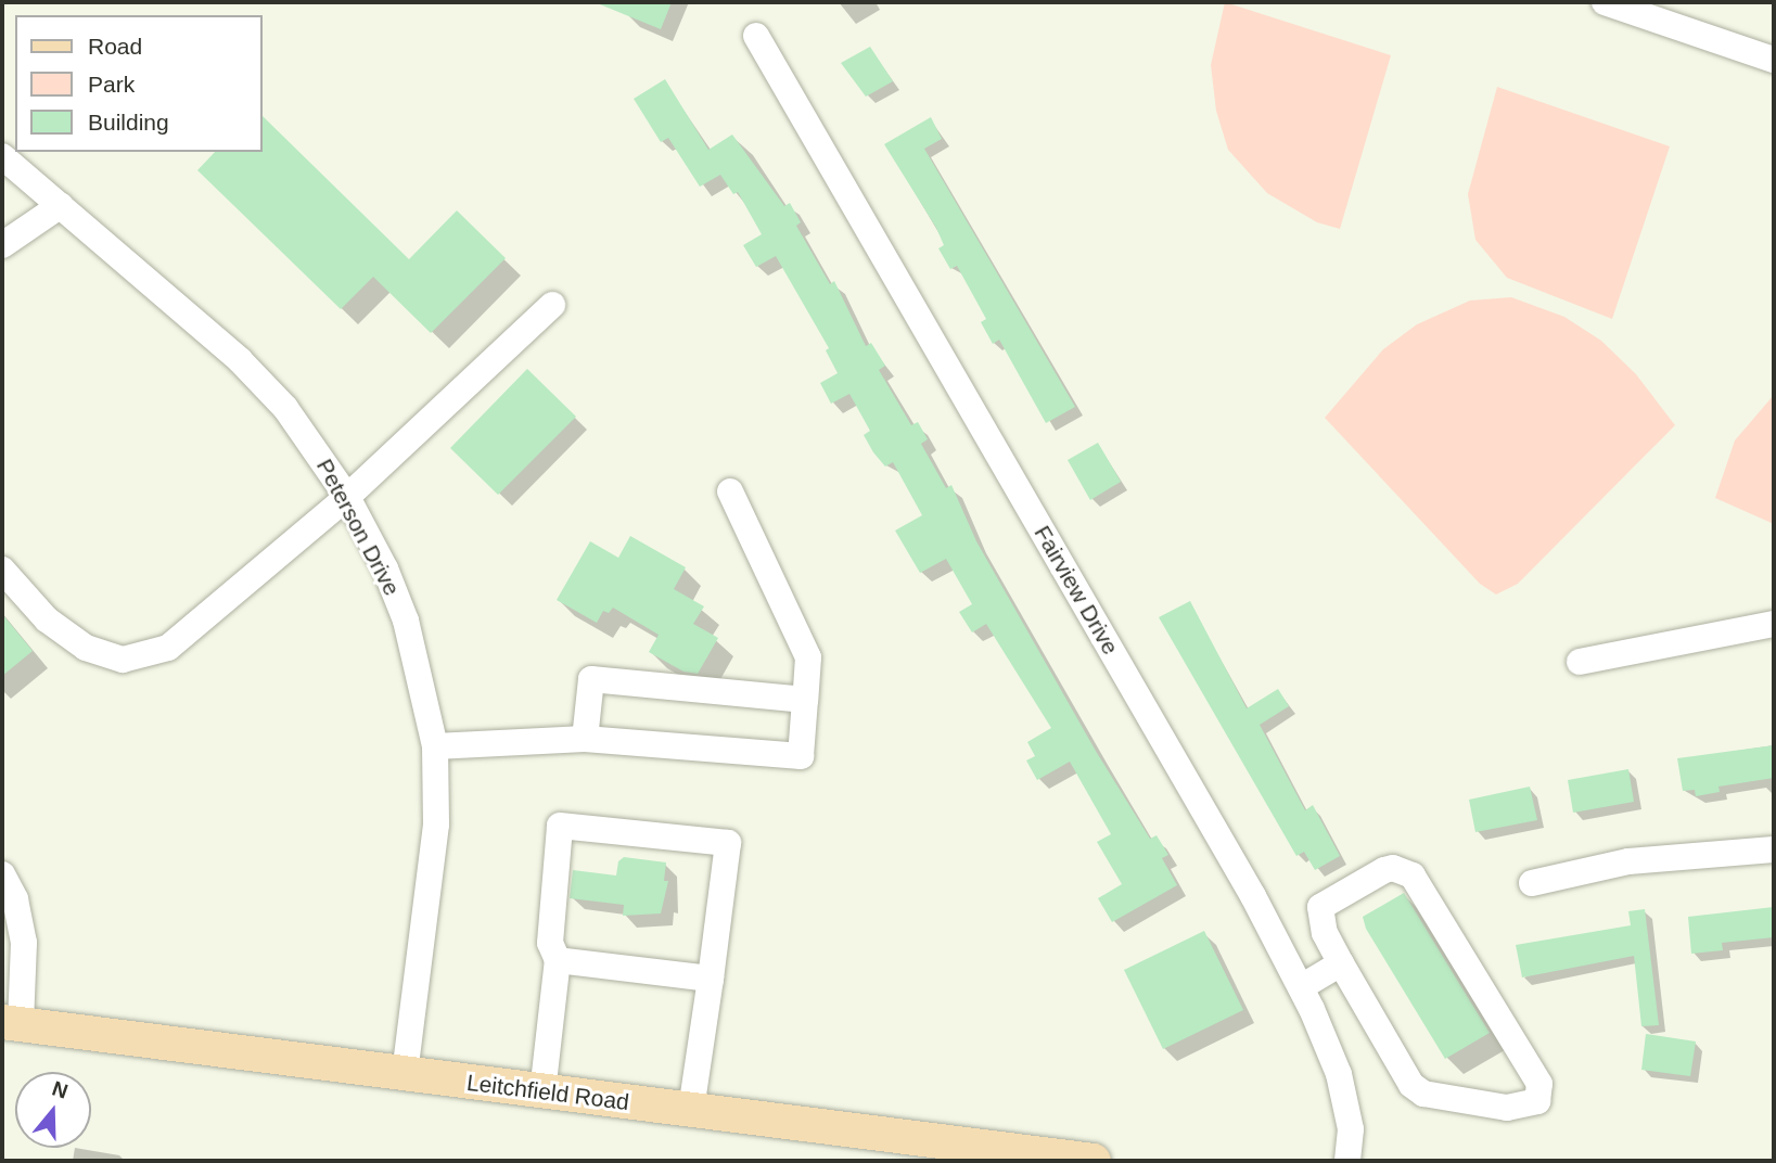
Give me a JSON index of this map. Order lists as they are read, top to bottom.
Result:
{
  "streets": {
    "main road": ["Leitchfield Road"],
    "street": ["Peterson Drive", "Fairview Drive"]
  },
  "crossings": [
    ["Peterson Drive", "Leitchfield Road"]
  ],
  "legend": ["Road", "Park", "Building"],
  "north": "top"
}
